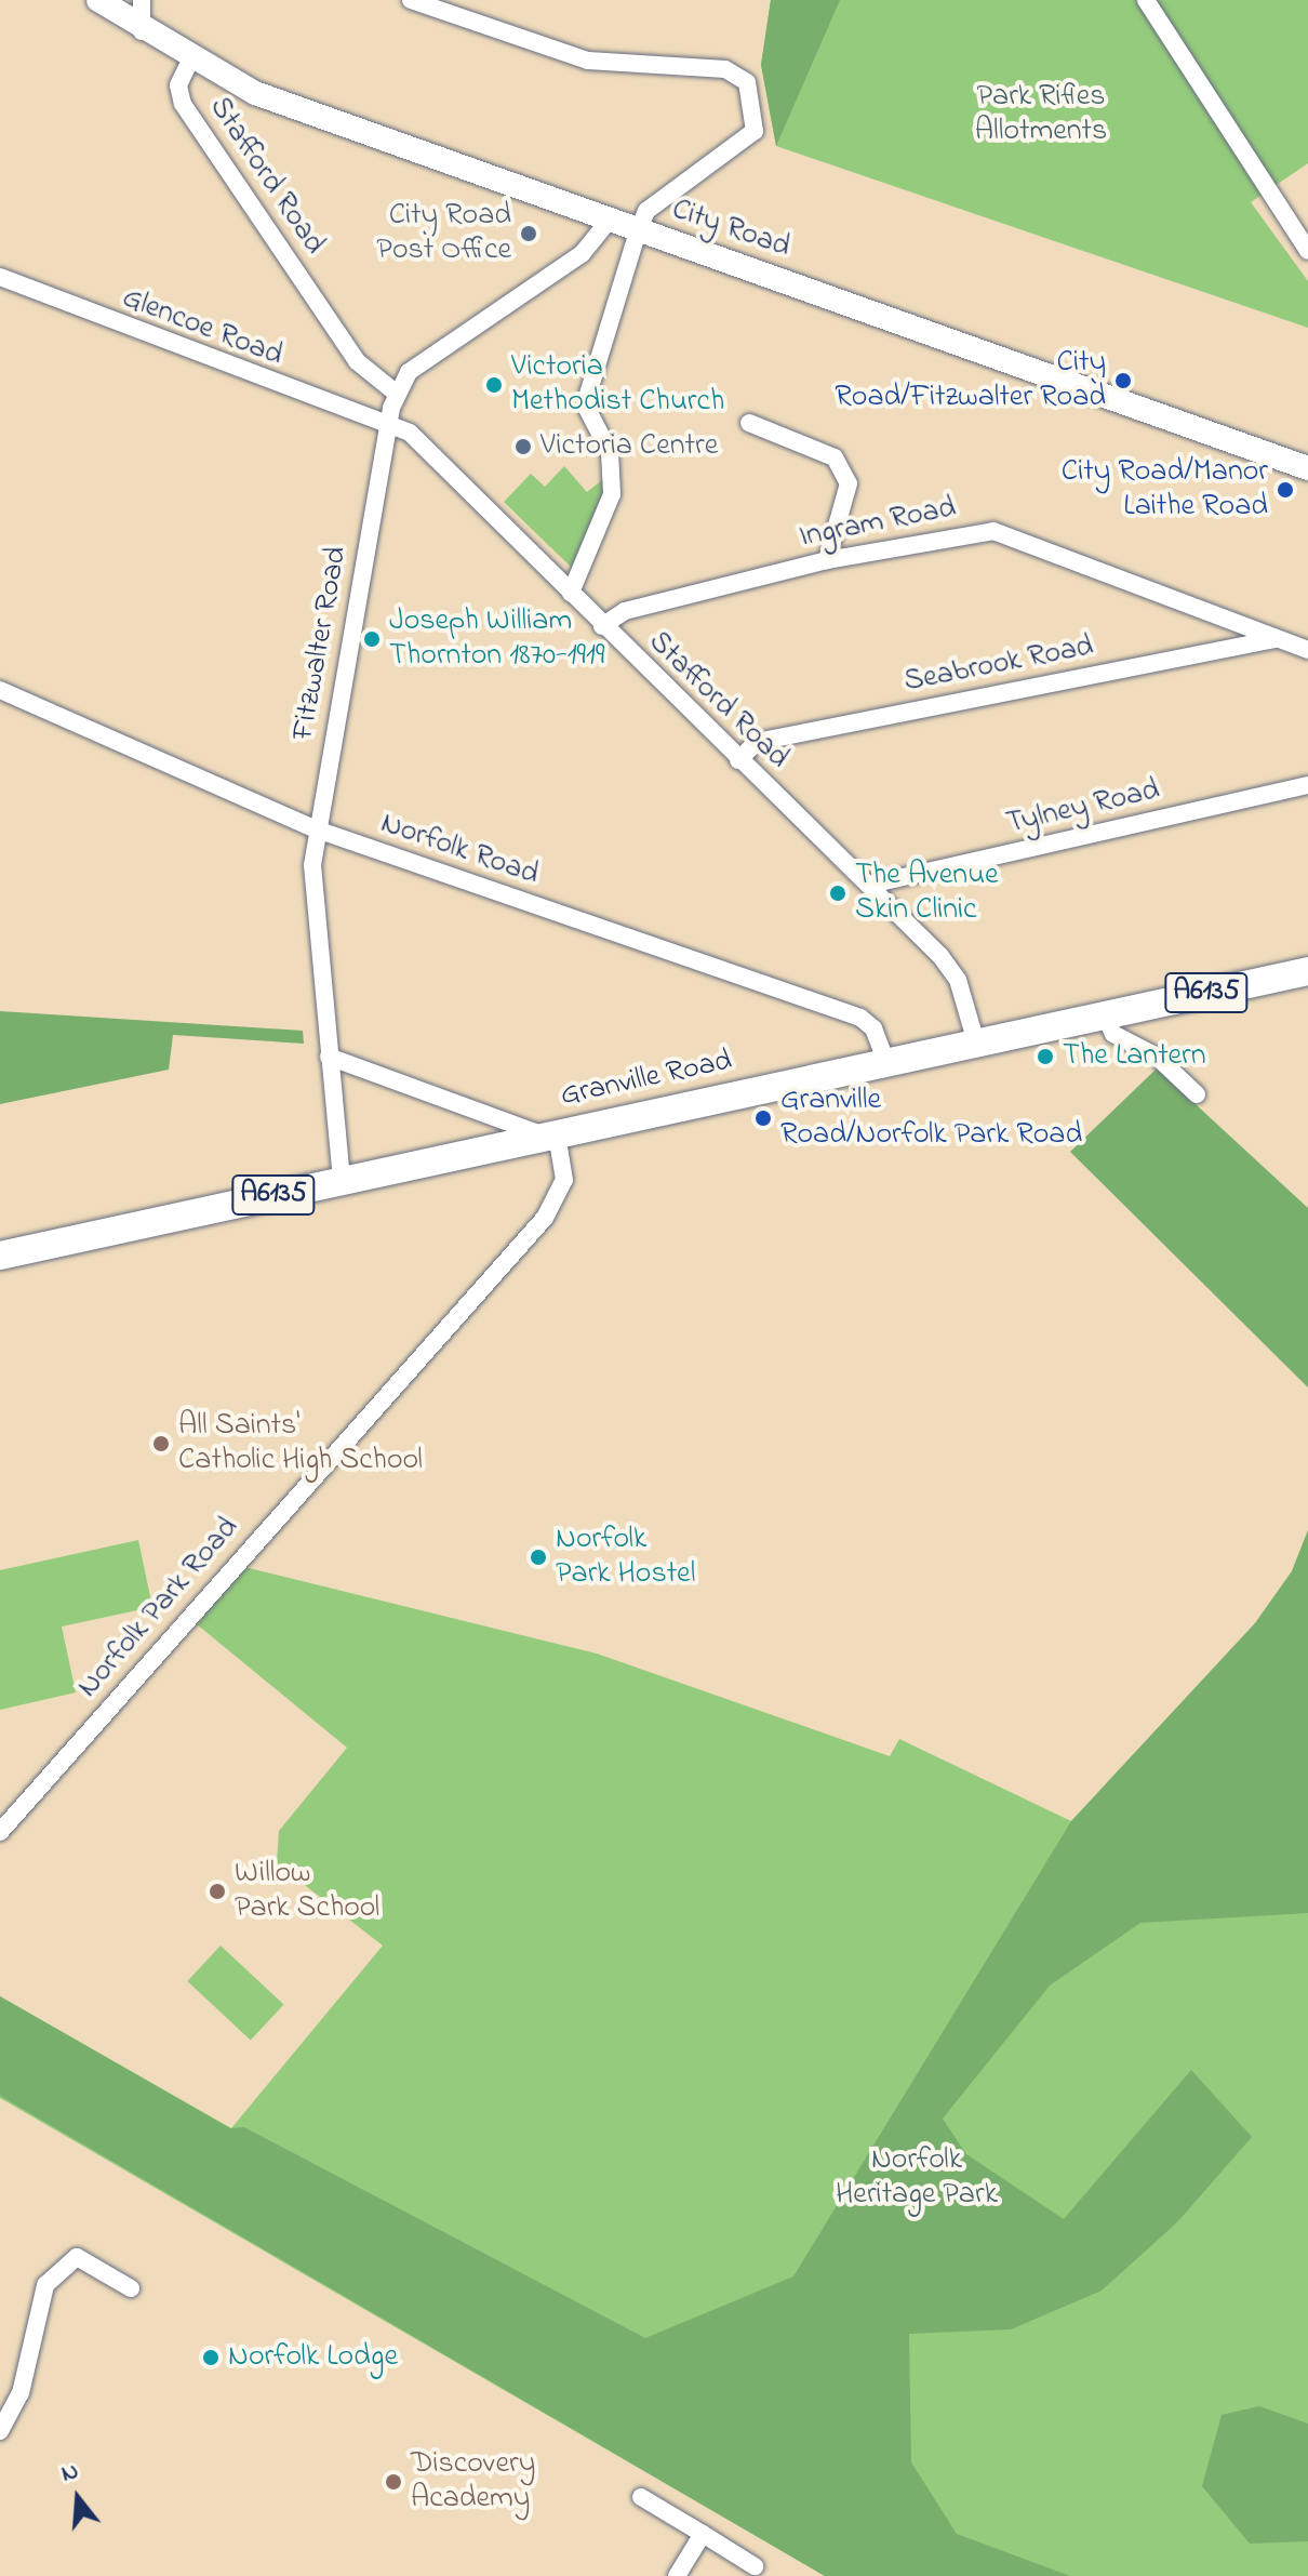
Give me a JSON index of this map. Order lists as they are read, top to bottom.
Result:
{
  "streets": {
    "main road": ["City Road", "A6135", "Granville Road"],
    "street": [
      "Stafford Road",
      "Glencoe Road",
      "Ingram Road",
      "Fitzwalter Road",
      "Seabrook Road",
      "Tylney Road",
      "Norfolk Road",
      "Norfolk Park Road"
    ]
  },
  "crossings": [
    ["Stafford Road", "City Road"],
    ["Stafford Road", "Glencoe Road"],
    ["Stafford Road", "Ingram Road"],
    ["Stafford Road", "Fitzwalter Road"],
    ["Stafford Road", "Seabrook Road"],
    ["Stafford Road", "Tylney Road"],
    ["Stafford Road", "Granville Road"],
    ["City Road", "Fitzwalter Road"],
    ["Glencoe Road", "Fitzwalter Road"],
    ["Ingram Road", "Seabrook Road"],
    ["Fitzwalter Road", "Norfolk Road"],
    ["Fitzwalter Road", "Granville Road"],
    ["Norfolk Road", "Granville Road"],
    ["Granville Road", "Norfolk Park Road"]
  ],
  "parks": ["Park Rifles Allotments", "Norfolk Heritage Park"],
  "places": [
    "City Road Post Office",
    "City Road/Fitzwalter Road",
    "Victoria Methodist Church",
    "Victoria Centre",
    "City Road/Manor Laithe Road",
    "Joseph William Thornton 1870-1919",
    "The Avenue Skin Clinic",
    "The Lantern",
    "Granville Road/Norfolk Park Road",
    "All Saints' Catholic High School",
    "Norfolk Park Hostel",
    "Willow Park School",
    "Norfolk Lodge",
    "Discovery Academy"
  ],
  "north": "top"
}
